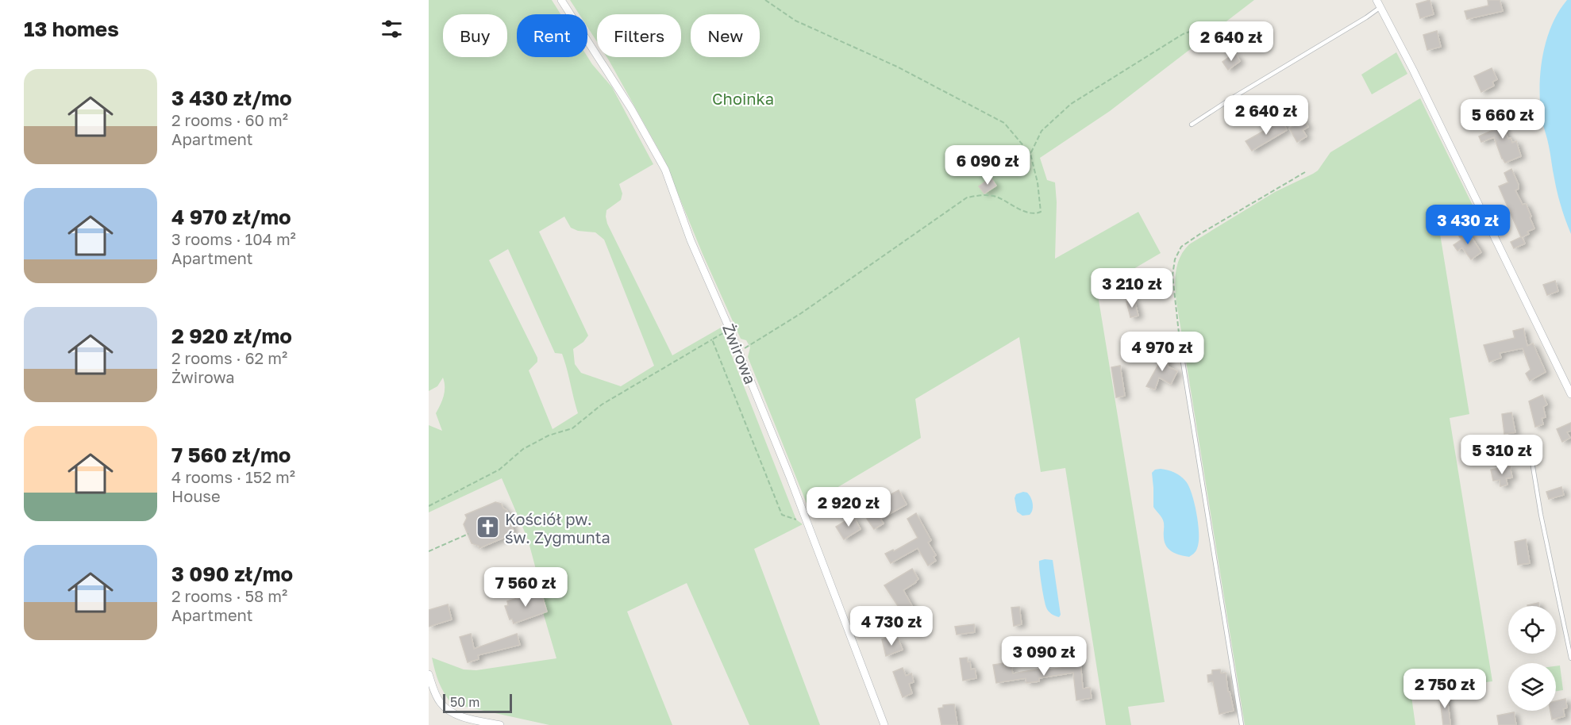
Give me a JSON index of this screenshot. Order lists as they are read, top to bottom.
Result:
{
  "streets": {
    "street": ["Żwirowa"]
  },
  "parks": ["Choinka"],
  "places": {
    "church": ["Kościół pw. św. Zygmunta"]
  },
  "scale_bar": "50 m",
  "page": {
    "heading": "13 homes",
    "chip": [
      "Buy",
      "Rent",
      "Filters",
      "New"
    ],
    "price": [
      "2 640 zł",
      "2 640 zł",
      "5 660 zł",
      "6 090 zł",
      "3 430 zł",
      "3 210 zł",
      "4 970 zł",
      "5 310 zł",
      "2 920 zł",
      "7 560 zł",
      "4 730 zł",
      "3 090 zł",
      "2 750 zł"
    ],
    "list": [
      {
        "name": "3 430 zł/mo",
        "note": "2 rooms · 60 m² · Apartment"
      },
      {
        "name": "4 970 zł/mo",
        "note": "3 rooms · 104 m² · Apartment"
      },
      {
        "name": "2 920 zł/mo",
        "note": "2 rooms · 62 m² · Żwirowa"
      },
      {
        "name": "7 560 zł/mo",
        "note": "4 rooms · 152 m² · House"
      },
      {
        "name": "3 090 zł/mo",
        "note": "2 rooms · 58 m² · Apartment"
      }
    ],
    "scale": "50 m"
  }
}
